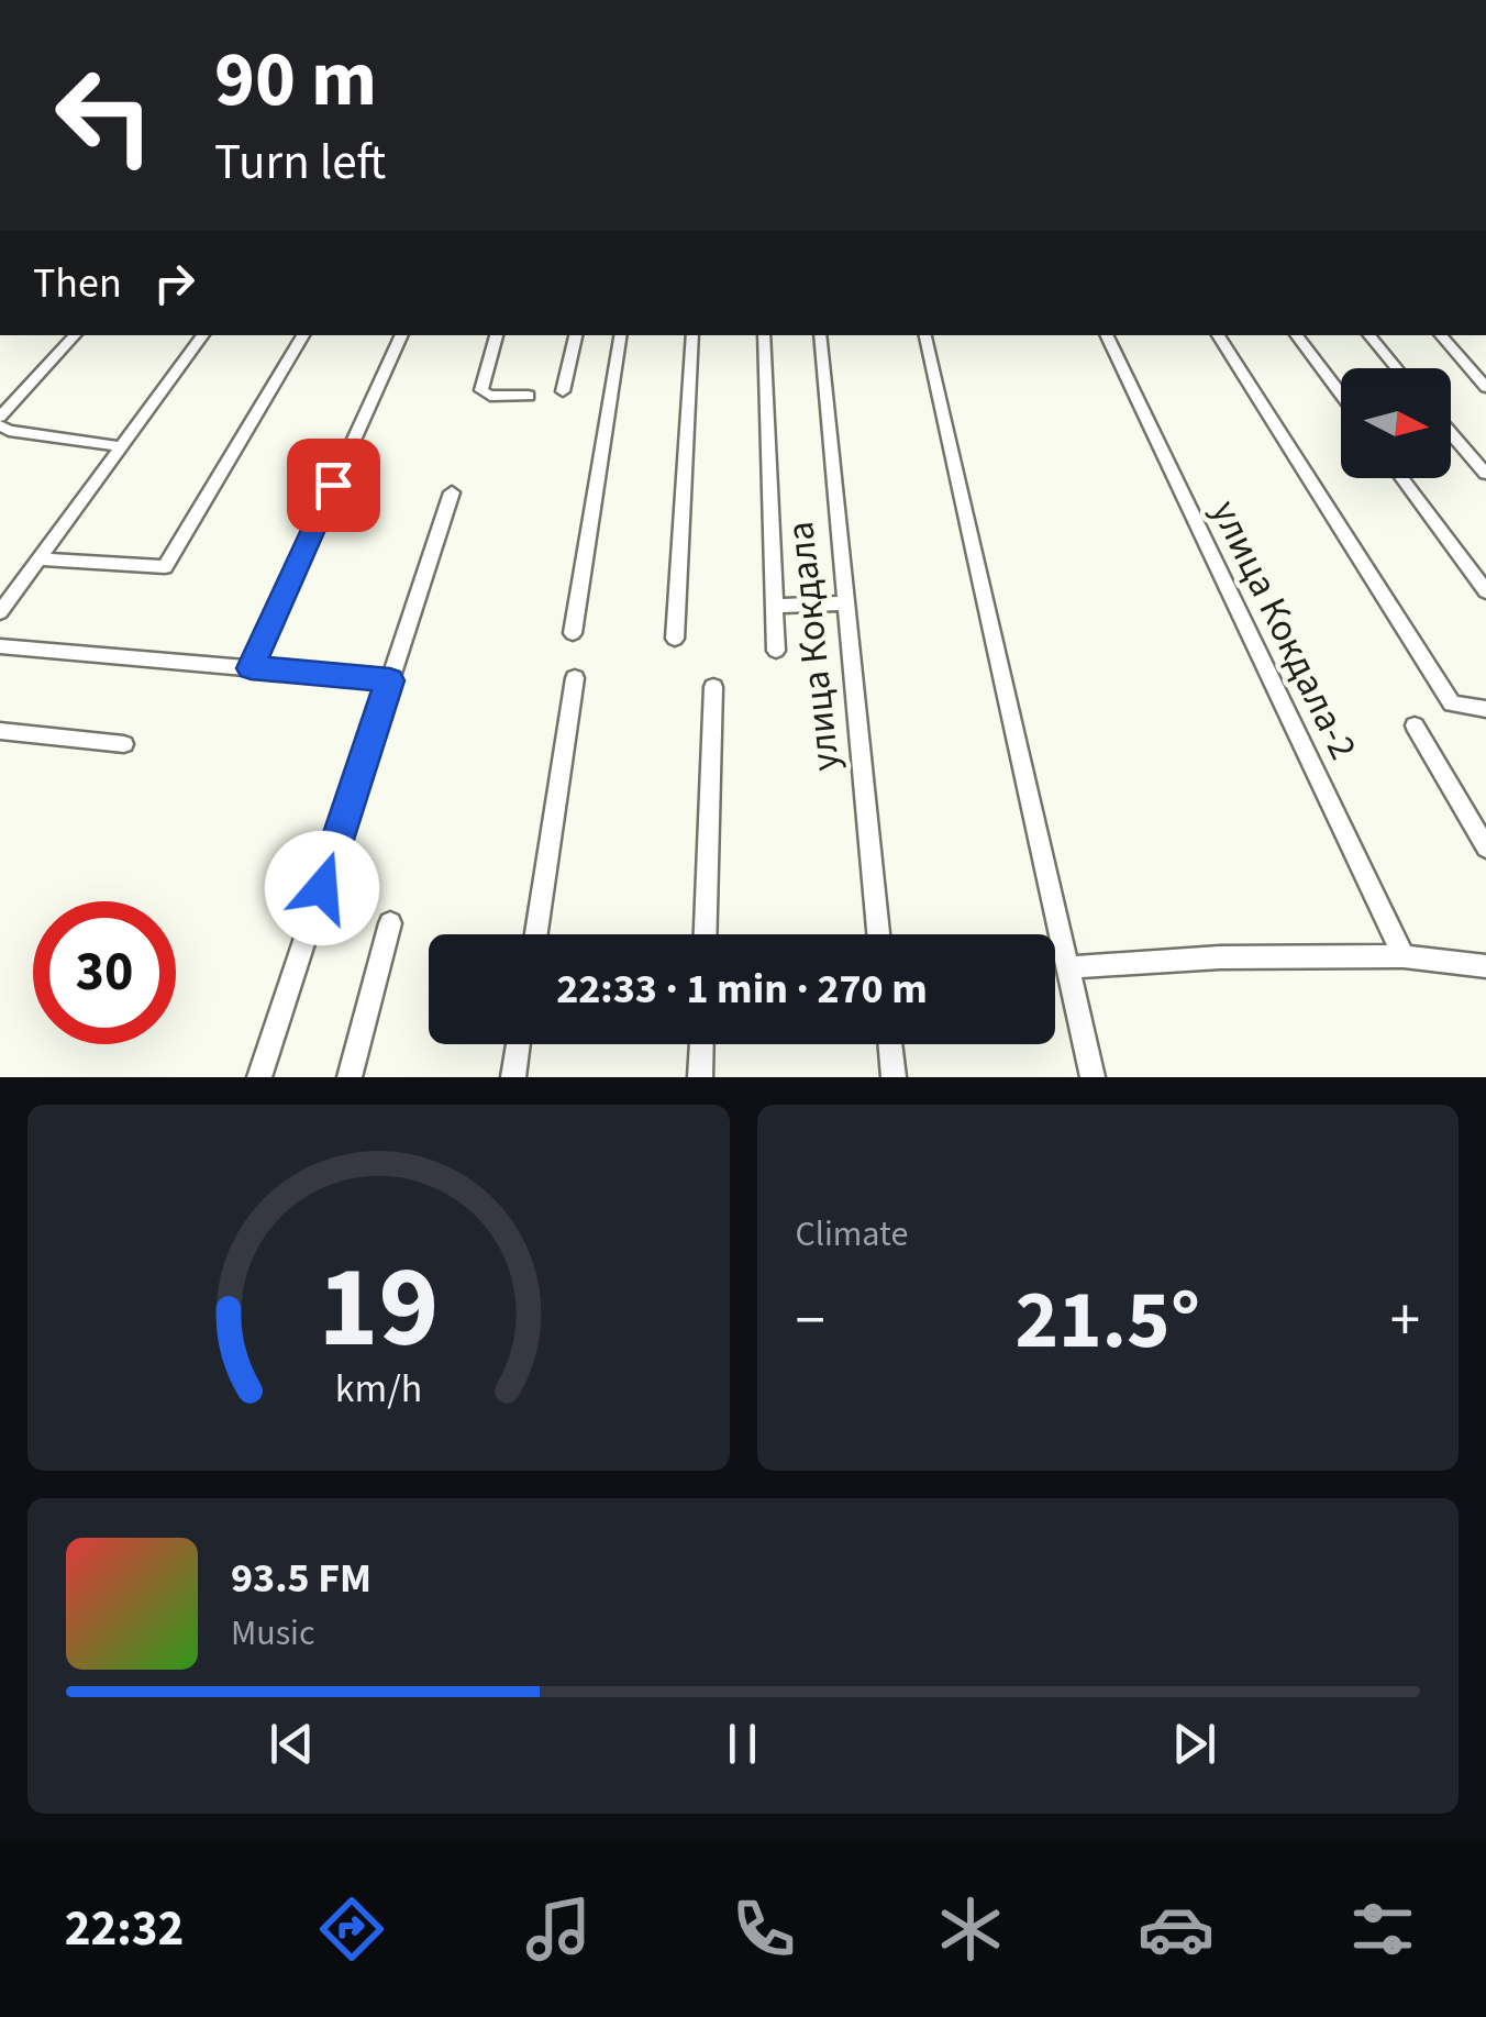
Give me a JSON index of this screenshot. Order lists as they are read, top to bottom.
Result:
{
  "streets": {
    "street": ["улица Кокдала-2", "улица Кокдала"]
  },
  "north": "right",
  "page": {
    "turn": ["90 m", "Turn left"],
    "then": "Then",
    "limit": "30",
    "trip": "22:33 · 1 min · 270 m",
    "tile": "Climate",
    "heat": ["−", "21.5°", "+"],
    "song": ["93.5 FM", "Music"],
    "tabs": "22:32",
    "gauge": ["19", "km/h"]
  }
}
